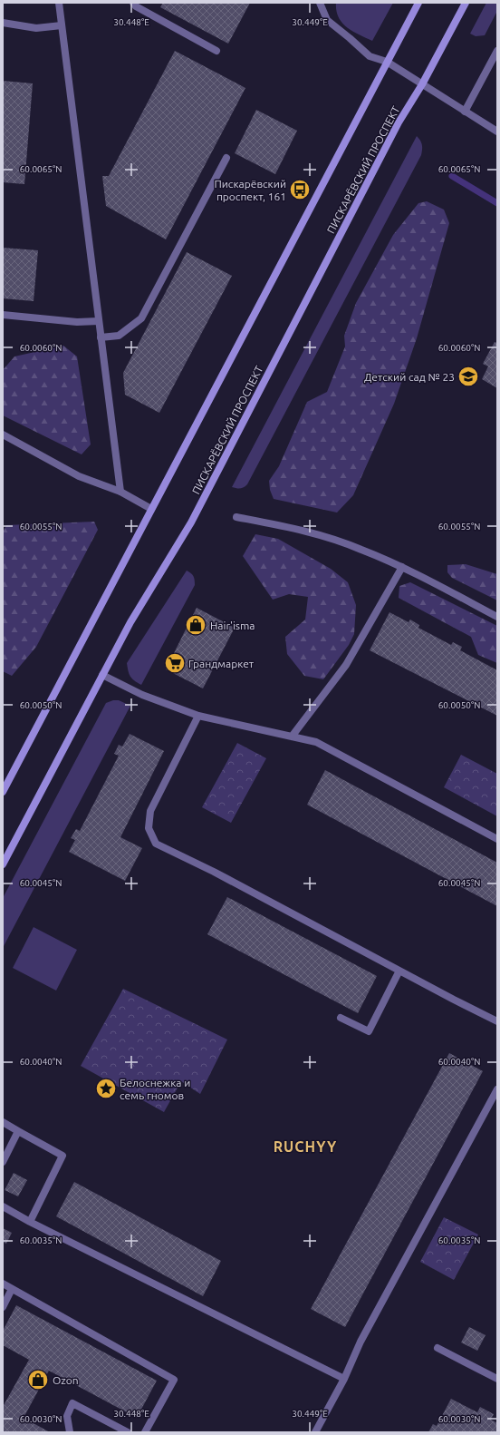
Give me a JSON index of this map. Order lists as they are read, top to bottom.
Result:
{
  "streets": {
    "main road": ["ПИСКАРЁВСКИЙ ПРОСПЕКТ"]
  },
  "districts": ["RUCHYY"],
  "places": {
    "bus stop": ["Пискарёвский проспект, 161"],
    "school or university": ["Детский сад № 23"],
    "shop": ["Hair'isma", "Ozon"],
    "supermarket": ["Грандмаркет"],
    "place": ["Белоснежка и семь гномов"]
  },
  "coordinates": [
    "30.448°E",
    "30.449°E",
    "60.0065°N",
    "60.0060°N",
    "60.0055°N",
    "60.0050°N",
    "60.0045°N",
    "60.0040°N",
    "60.0035°N",
    "60.0030°N"
  ]
}
